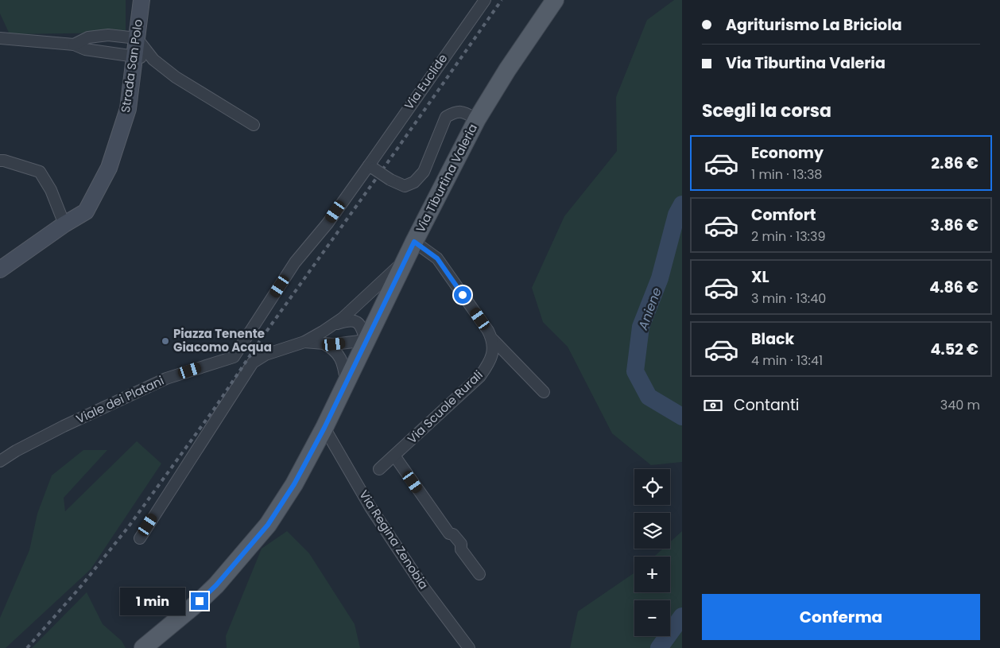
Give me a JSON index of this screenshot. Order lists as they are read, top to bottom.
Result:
{
  "streets": {
    "main road": ["Via Tiburtina Valeria"],
    "street": [
      "Strada San Polo",
      "Via Euclide",
      "Viale dei Platani",
      "Via Scuole Rurali",
      "Via Regina Zenobia"
    ]
  },
  "crossings": [
    ["Via Euclide", "Viale dei Platani"],
    ["Via Tiburtina Valeria", "Via Regina Zenobia"]
  ],
  "water": ["Aniene"],
  "places": ["Piazza Tenente Giacomo Acqua"],
  "page": {
    "banner": ["Agriturismo La Briciola", "Via Tiburtina Valeria"],
    "heading": "Scegli la corsa",
    "list": [
      {
        "name": "Economy",
        "note": "1 min · 13:38",
        "value": "2.86 €"
      },
      {
        "name": "Comfort",
        "note": "2 min · 13:39",
        "value": "3.86 €"
      },
      {
        "name": "XL",
        "note": "3 min · 13:40",
        "value": "4.86 €"
      },
      {
        "name": "Black",
        "note": "4 min · 13:41",
        "value": "4.52 €"
      }
    ],
    "pay": ["Contanti", "340 m"],
    "map_buttons": ["+", "−"],
    "buttons": "Conferma",
    "bubble": "1 min"
  }
}
